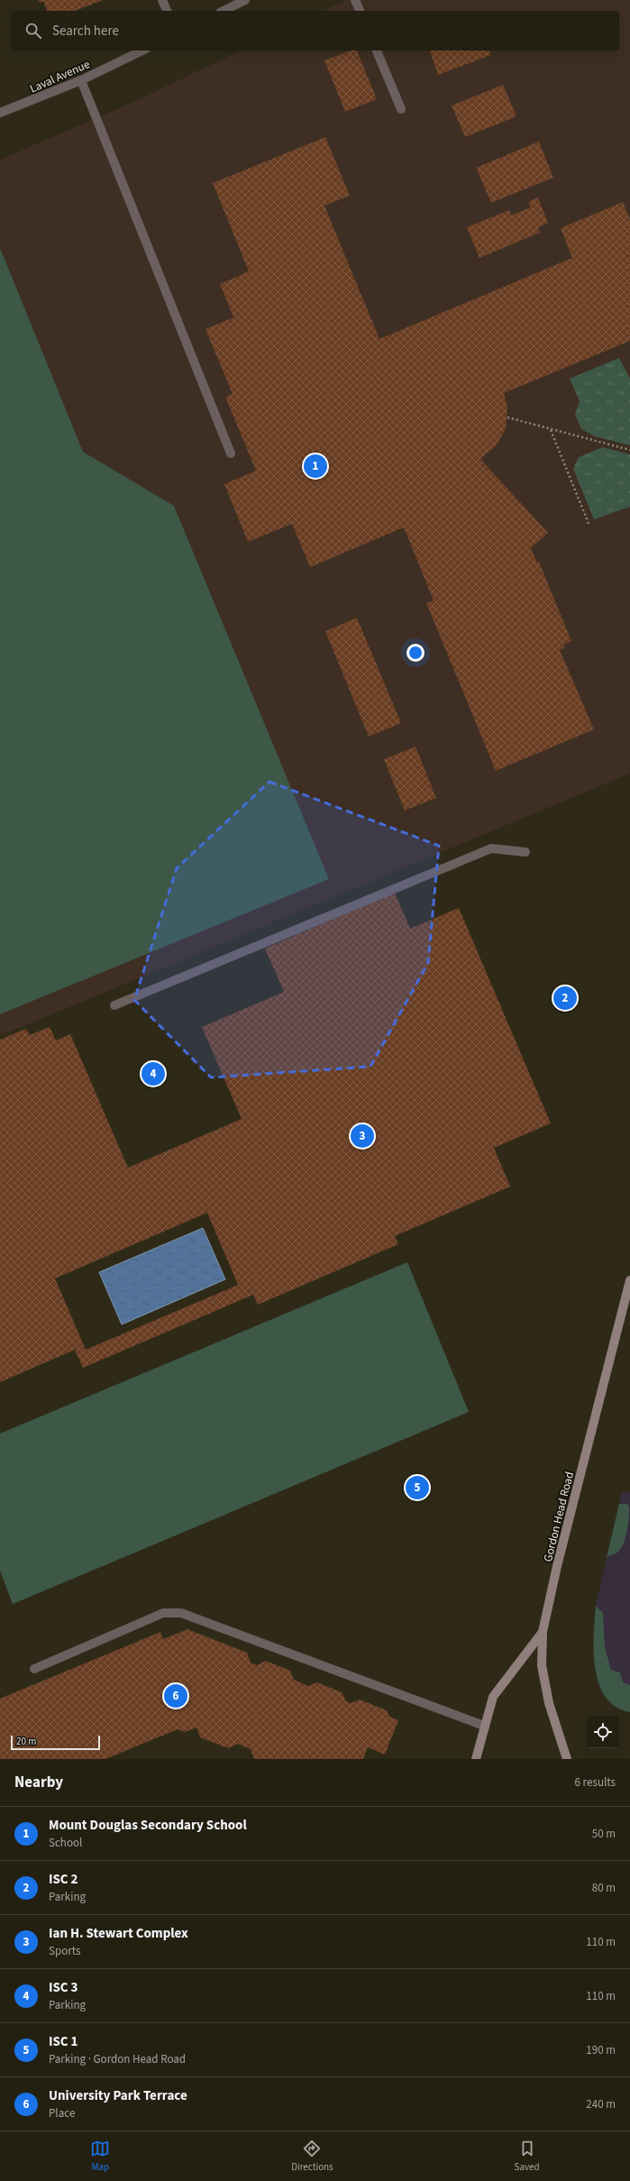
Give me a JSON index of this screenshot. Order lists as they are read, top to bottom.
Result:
{
  "streets": {
    "main road": ["Gordon Head Road"],
    "street": ["Laval Avenue"]
  },
  "scale_bar": "20 m",
  "page": {
    "search": "Search here",
    "pins": [
      "1",
      "2",
      "4",
      "3",
      "5",
      "6"
    ],
    "scale": "20 m",
    "heading": ["Nearby", "6 results"],
    "list": [
      {
        "mark": "1",
        "name": "Mount Douglas Secondary School",
        "note": "School",
        "value": "50 m"
      },
      {
        "mark": "2",
        "name": "ISC 2",
        "note": "Parking",
        "value": "80 m"
      },
      {
        "mark": "3",
        "name": "Ian H. Stewart Complex",
        "note": "Sports",
        "value": "110 m"
      },
      {
        "mark": "4",
        "name": "ISC 3",
        "note": "Parking",
        "value": "110 m"
      },
      {
        "mark": "5",
        "name": "ISC 1",
        "note": "Parking · Gordon Head Road",
        "value": "190 m"
      },
      {
        "mark": "6",
        "name": "University Park Terrace",
        "note": "Place",
        "value": "240 m"
      }
    ],
    "nav": ["Map", "Directions", "Saved"]
  }
}
